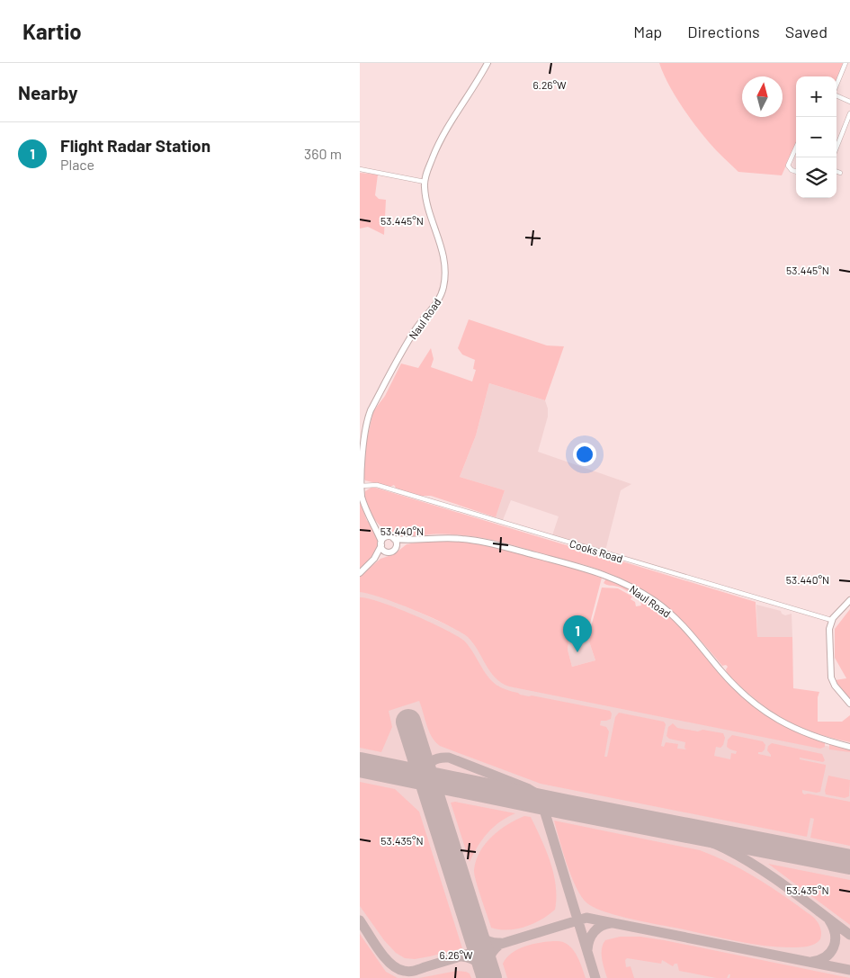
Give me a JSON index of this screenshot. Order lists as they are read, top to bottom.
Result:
{
  "streets": {
    "street": ["Naul Road", "Cooks Road"]
  },
  "crossings": [
    ["Naul Road", "Cooks Road"]
  ],
  "north": "top",
  "page": {
    "header": "Kartio",
    "nav": ["Map", "Directions", "Saved"],
    "heading": "Nearby",
    "map_buttons": ["+", "−"],
    "list": [
      {
        "mark": "1",
        "name": "Flight Radar Station",
        "note": "Place",
        "value": "360 m"
      }
    ],
    "pins": "1"
  },
  "coordinates": [
    "6.26°W",
    "53.445°N",
    "53.440°N",
    "53.435°N"
  ]
}
